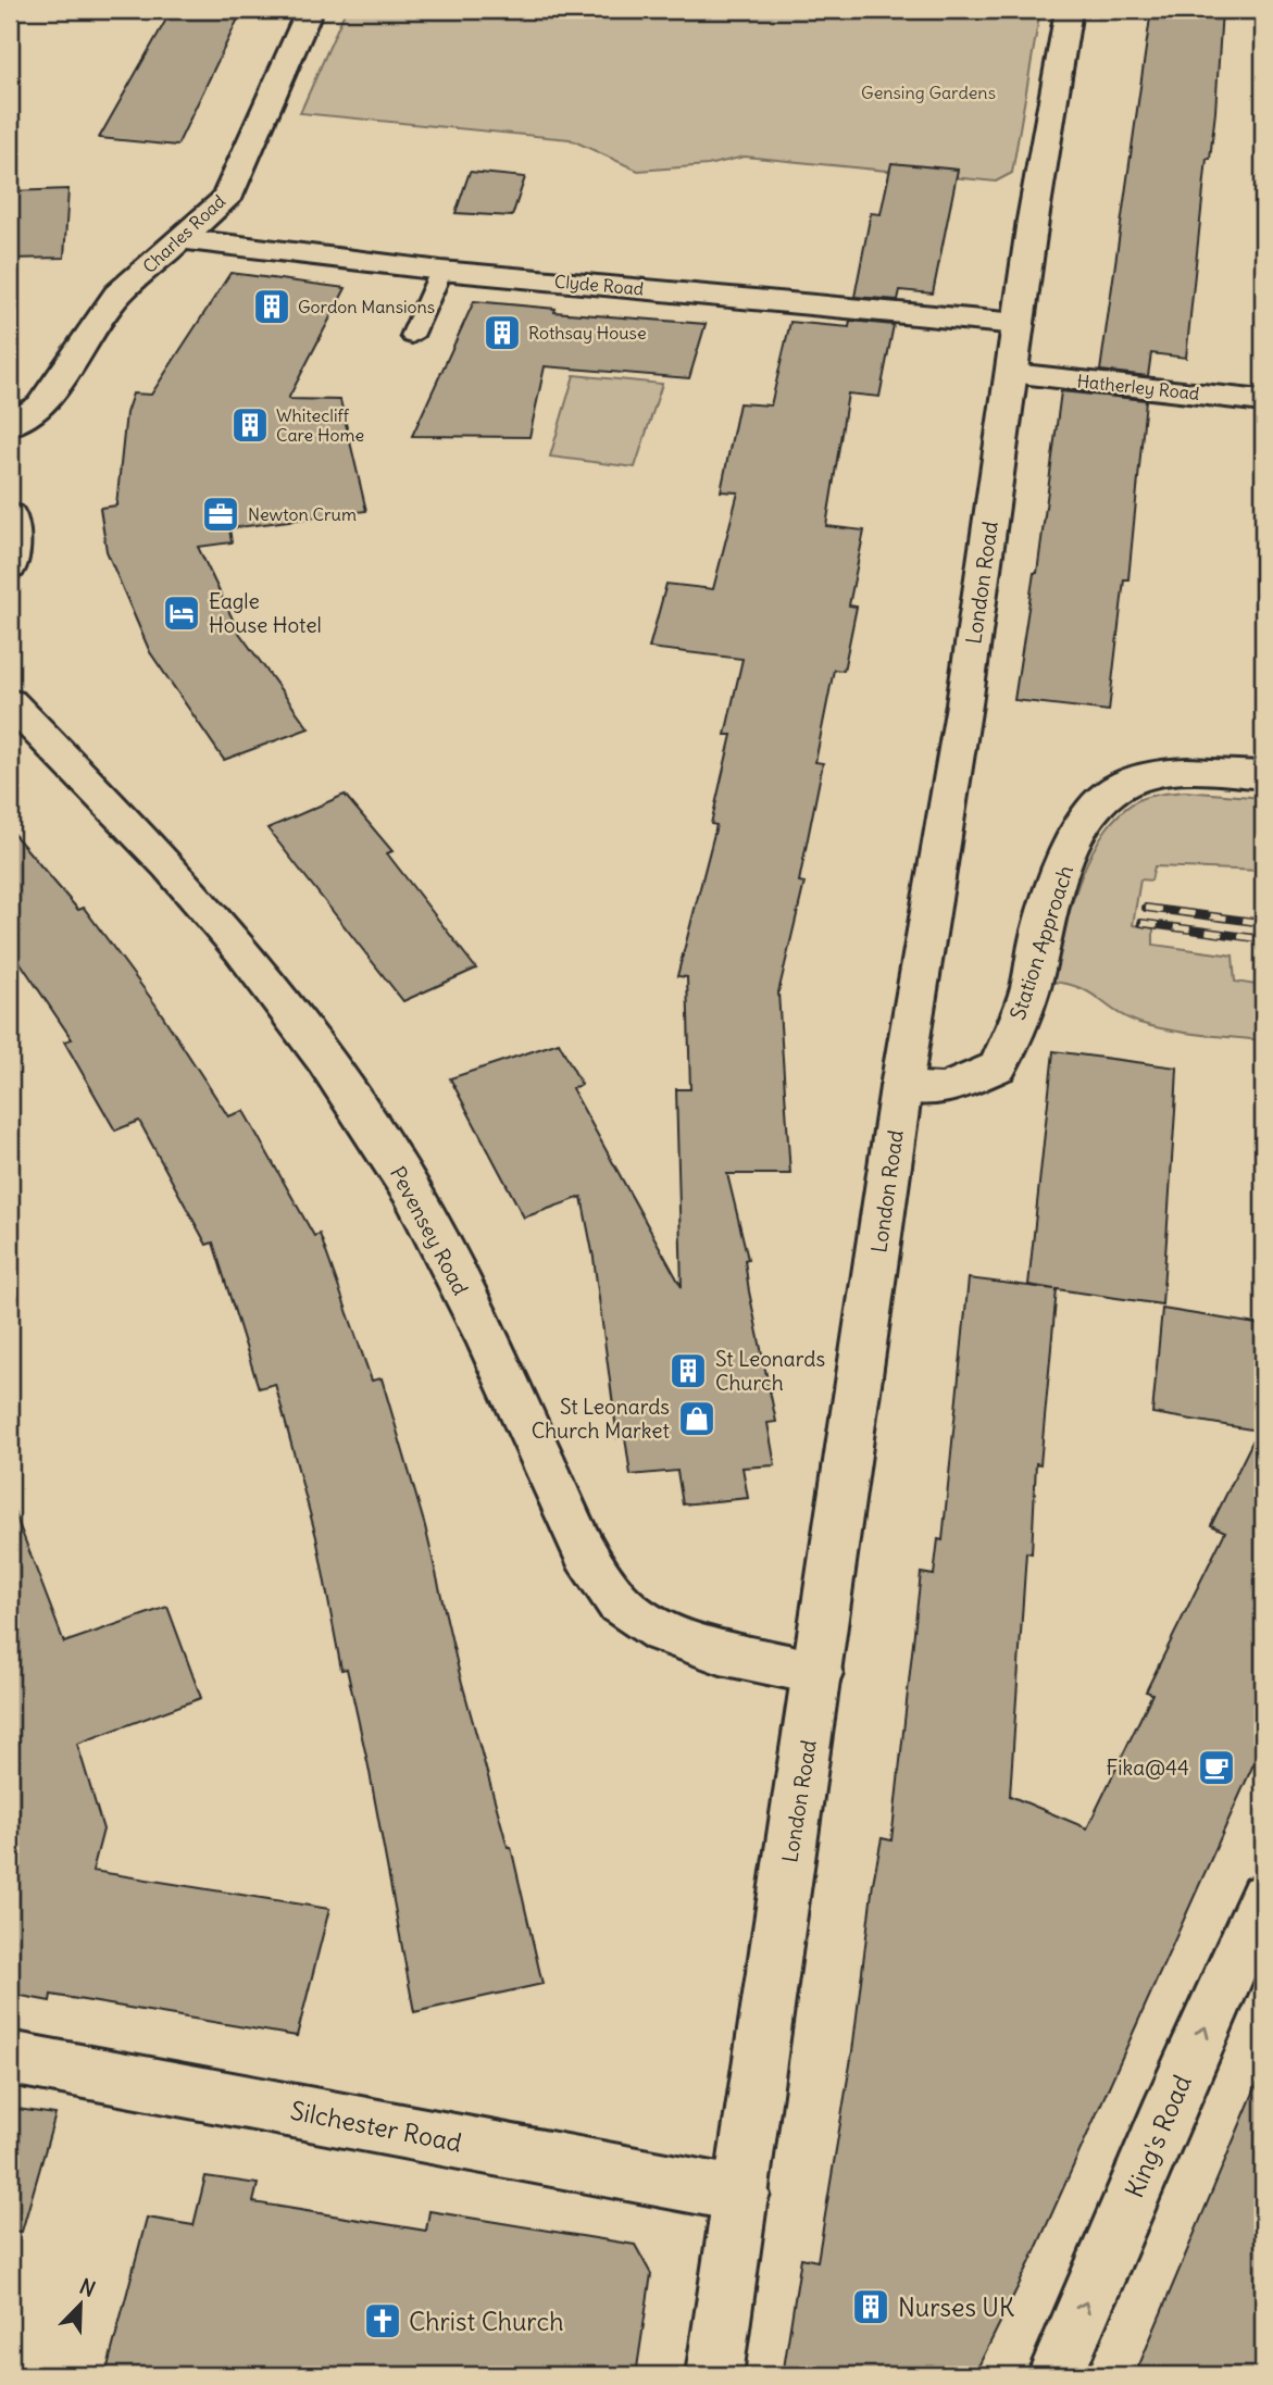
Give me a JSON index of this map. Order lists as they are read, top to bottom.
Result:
{
  "streets": {
    "street": [
      "Charles Road",
      "Clyde Road",
      "Hatherley Road",
      "London Road",
      "Station Approach",
      "Pevensey Road",
      "Silchester Road",
      "King's Road"
    ]
  },
  "crossings": [
    ["Charles Road", "Clyde Road"],
    ["Clyde Road", "London Road"],
    ["Hatherley Road", "London Road"],
    ["London Road", "Station Approach"],
    ["London Road", "Pevensey Road"],
    ["London Road", "Silchester Road"]
  ],
  "one_way": ["King's Road"],
  "parks": ["Gensing Gardens"],
  "places": {
    "building": [
      "Gordon Mansions",
      "Rothsay House",
      "Whitecliff Care Home",
      "St Leonards Church",
      "Nurses UK"
    ],
    "office": ["Newton Crum"],
    "hotel": ["Eagle House Hotel"],
    "shop": ["St Leonards Church Market"],
    "cafe": ["Fika@44"],
    "church": ["Christ Church"]
  },
  "north": "top right"
}
